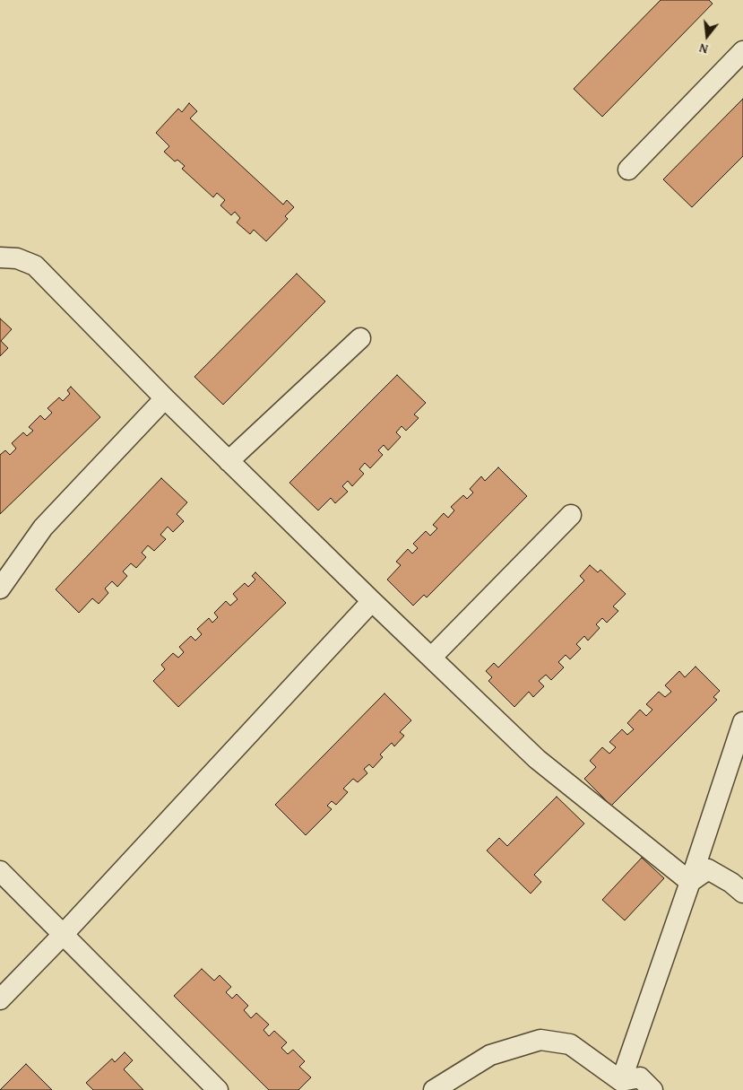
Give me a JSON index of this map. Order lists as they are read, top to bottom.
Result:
{
  "north": "bottom"
}
